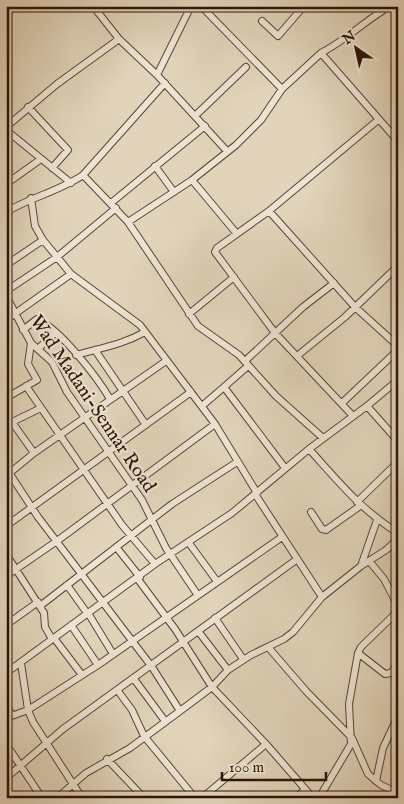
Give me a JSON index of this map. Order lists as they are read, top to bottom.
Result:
{
  "streets": {
    "street": ["Wad Madani-Sennar Road"]
  },
  "scale_bar": "100 m",
  "north": "top left"
}
